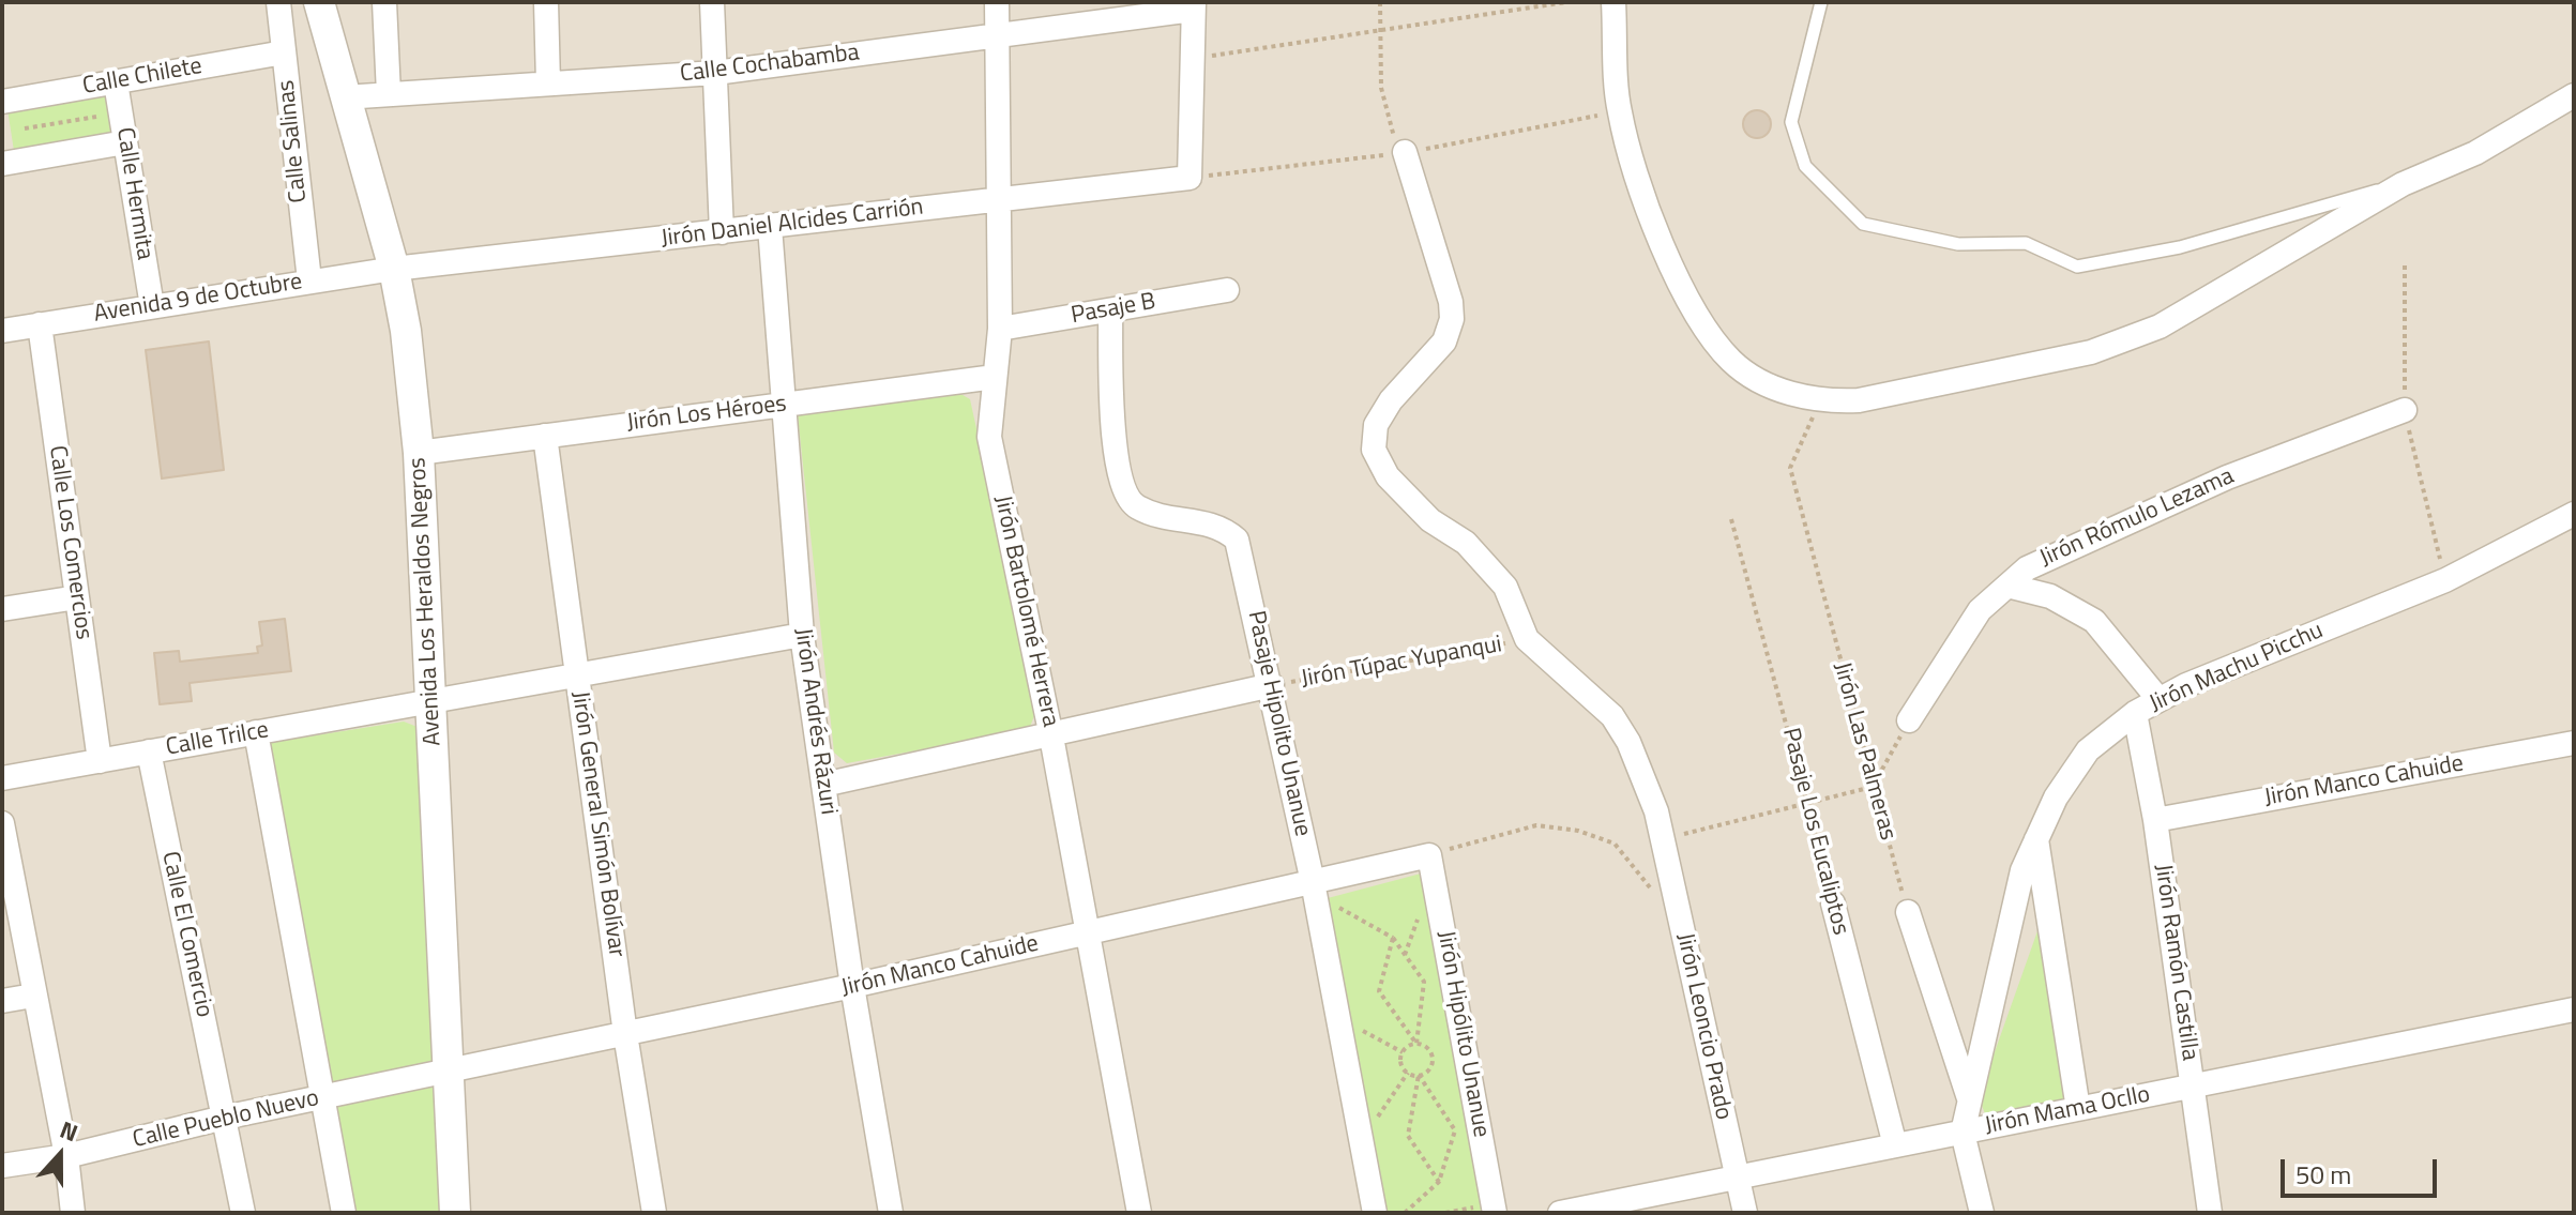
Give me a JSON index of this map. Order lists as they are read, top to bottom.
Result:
{
  "streets": {
    "street": [
      "Calle Cochabamba",
      "Calle Chilete",
      "Calle Salinas",
      "Calle Hermita",
      "Jirón Daniel Alcides Carrión",
      "Avenida 9 de Octubre",
      "Pasaje B",
      "Jirón Los Héroes",
      "Jirón Rómulo Lezama",
      "Calle Los Comercios",
      "Avenida Los Heraldos Negros",
      "Jirón Bartolomé Herrera",
      "Jirón Túpac Yupanqui",
      "Jirón Machu Picchu",
      "Jirón Andrés Rázuri",
      "Pasaje Hipolito Unanue",
      "Calle Trilce",
      "Jirón Manco Cahuide",
      "Jirón General Simón Bolívar",
      "Pasaje Los Eucaliptos",
      "Calle El Comercio",
      "Jirón Ramón Castilla",
      "Jirón Leoncio Prado",
      "Jirón Hipólito Unanue",
      "Jirón Mama Ocllo",
      "Calle Pueblo Nuevo"
    ],
    "path": ["Jirón Las Palmeras"]
  },
  "crossings": [
    ["Calle Cochabamba", "Avenida Los Heraldos Negros"],
    ["Calle Cochabamba", "Jirón Bartolomé Herrera"],
    ["Calle Chilete", "Calle Salinas"],
    ["Calle Chilete", "Calle Hermita"],
    ["Calle Salinas", "Avenida 9 de Octubre"],
    ["Calle Hermita", "Avenida 9 de Octubre"],
    ["Jirón Daniel Alcides Carrión", "Avenida 9 de Octubre"],
    ["Jirón Daniel Alcides Carrión", "Avenida Los Heraldos Negros"],
    ["Jirón Daniel Alcides Carrión", "Jirón Bartolomé Herrera"],
    ["Jirón Daniel Alcides Carrión", "Jirón Andrés Rázuri"],
    ["Avenida 9 de Octubre", "Calle Los Comercios"],
    ["Avenida 9 de Octubre", "Avenida Los Heraldos Negros"],
    ["Pasaje B", "Jirón Bartolomé Herrera"],
    ["Pasaje B", "Pasaje Hipolito Unanue"],
    ["Jirón Los Héroes", "Avenida Los Heraldos Negros"],
    ["Jirón Los Héroes", "Jirón Bartolomé Herrera"],
    ["Jirón Los Héroes", "Jirón Andrés Rázuri"],
    ["Jirón Los Héroes", "Jirón General Simón Bolívar"],
    ["Calle Los Comercios", "Calle Trilce"],
    ["Avenida Los Heraldos Negros", "Calle Trilce"],
    ["Avenida Los Heraldos Negros", "Jirón Manco Cahuide"],
    ["Avenida Los Heraldos Negros", "Calle Pueblo Nuevo"],
    ["Jirón Bartolomé Herrera", "Jirón Túpac Yupanqui"],
    ["Jirón Bartolomé Herrera", "Jirón Manco Cahuide"],
    ["Jirón Túpac Yupanqui", "Jirón Andrés Rázuri"],
    ["Jirón Túpac Yupanqui", "Pasaje Hipolito Unanue"],
    ["Jirón Túpac Yupanqui", "Jirón Leoncio Prado"],
    ["Jirón Machu Picchu", "Jirón Ramón Castilla"],
    ["Jirón Machu Picchu", "Jirón Mama Ocllo"],
    ["Jirón Andrés Rázuri", "Calle Trilce"],
    ["Jirón Andrés Rázuri", "Jirón Manco Cahuide"],
    ["Pasaje Hipolito Unanue", "Jirón Manco Cahuide"],
    ["Calle Trilce", "Jirón General Simón Bolívar"],
    ["Calle Trilce", "Calle El Comercio"],
    ["Jirón Manco Cahuide", "Jirón General Simón Bolívar"],
    ["Jirón Manco Cahuide", "Jirón Ramón Castilla"],
    ["Jirón Manco Cahuide", "Jirón Hipólito Unanue"],
    ["Jirón Manco Cahuide", "Calle Pueblo Nuevo"],
    ["Pasaje Los Eucaliptos", "Jirón Mama Ocllo"],
    ["Calle El Comercio", "Calle Pueblo Nuevo"],
    ["Jirón Ramón Castilla", "Jirón Mama Ocllo"],
    ["Jirón Leoncio Prado", "Jirón Mama Ocllo"]
  ],
  "scale_bar": "50 m",
  "north": "top"
}
